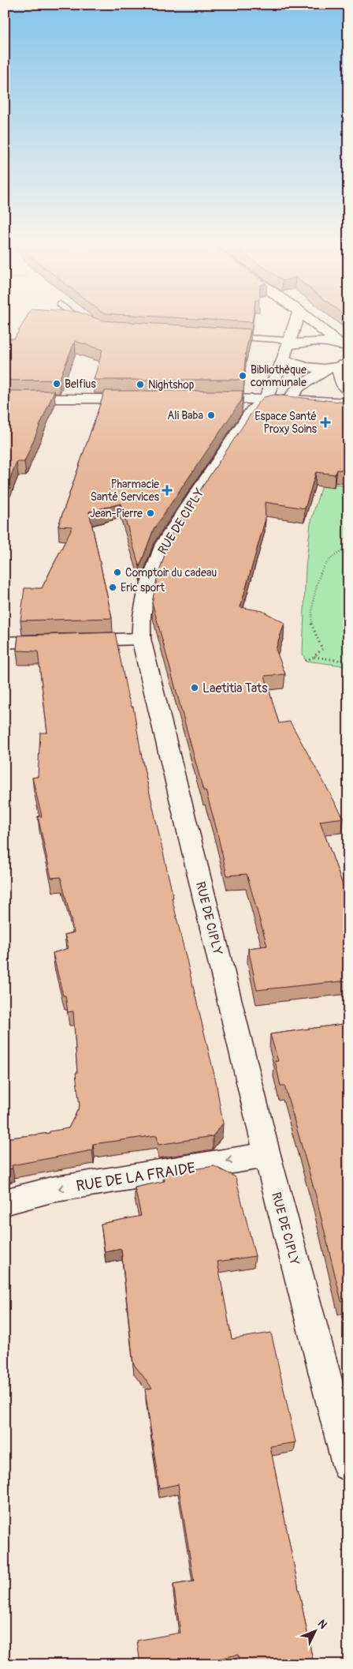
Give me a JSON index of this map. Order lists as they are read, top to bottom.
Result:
{
  "streets": {
    "street": ["RUE DE CIPLY", "RUE DE LA FRAIDE"]
  },
  "crossings": [
    ["RUE DE CIPLY", "RUE DE LA FRAIDE"]
  ],
  "one_way": ["RUE DE LA FRAIDE"],
  "places": {
    "other": [
      "Bibliothèque communale",
      "Belfius",
      "Nightshop",
      "Ali Baba",
      "Jean-Pierre",
      "Comptoir du cadeau",
      "Eric sport",
      "Laetitia Tats"
    ],
    "health": ["Espace Santé Proxy Soins", "Pharmacie Santé Services"]
  },
  "north": "top right"
}
